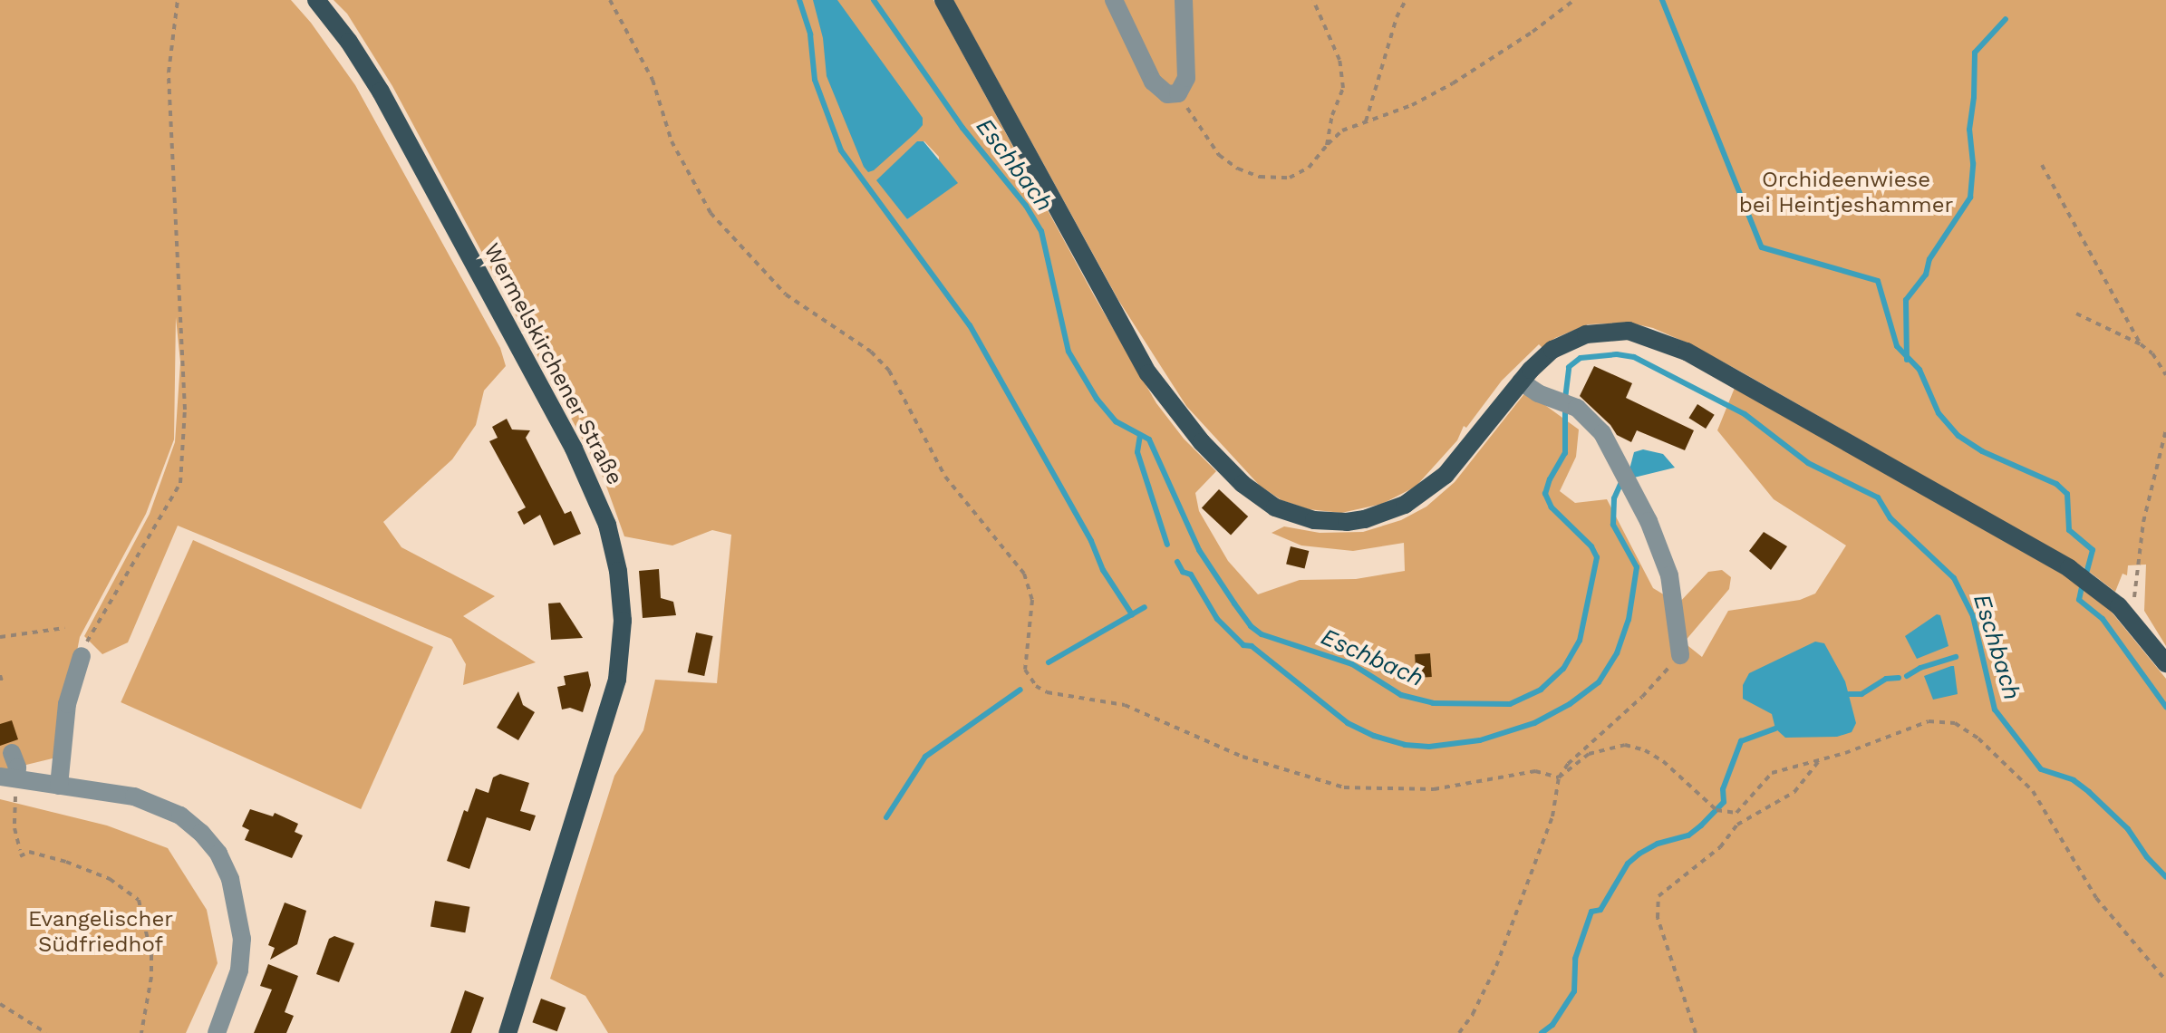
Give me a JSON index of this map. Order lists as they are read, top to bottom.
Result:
{
  "streets": {
    "main road": ["Wermelskirchener Straße"]
  },
  "water": ["Eschbach"],
  "parks": ["Orchideenwiese bei Heintjeshammer", "Evangelischer Südfriedhof"]
}
